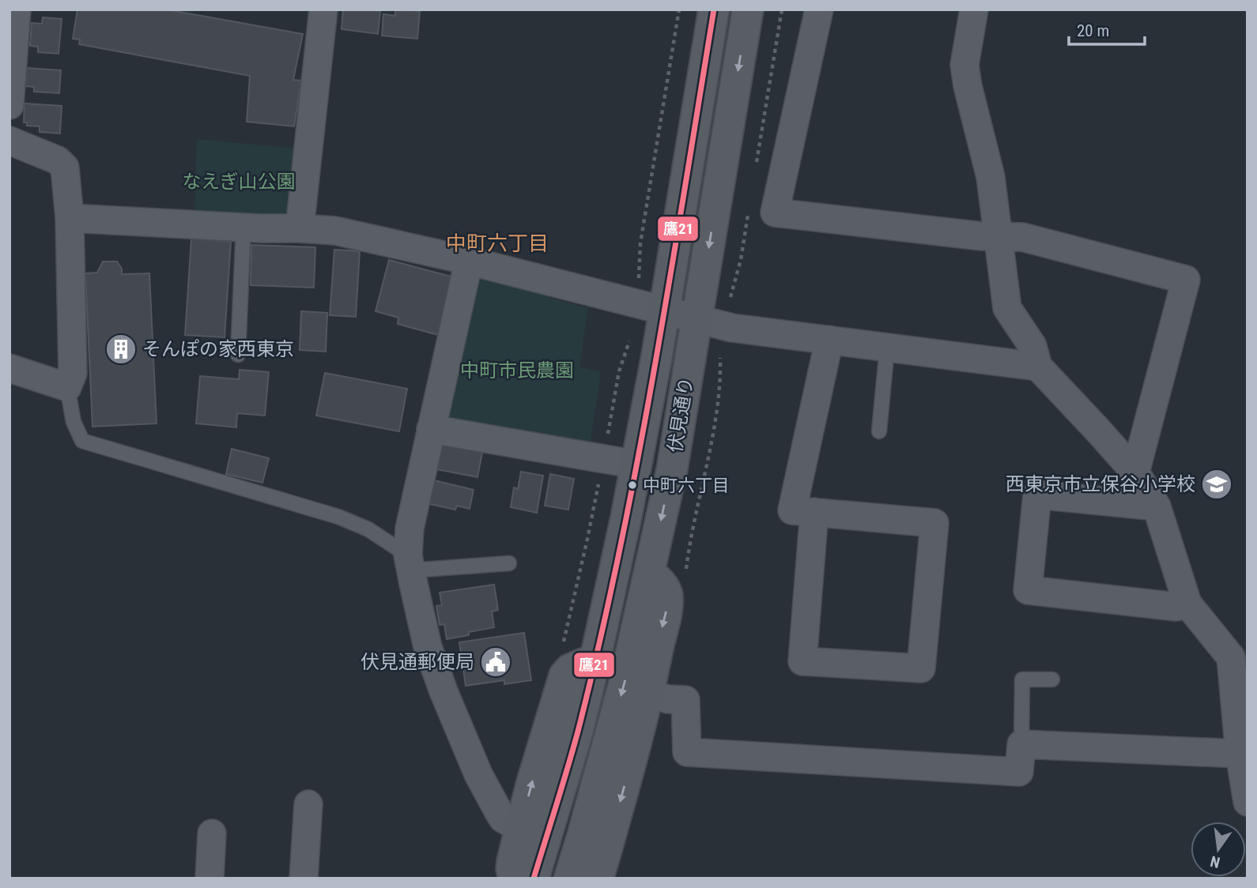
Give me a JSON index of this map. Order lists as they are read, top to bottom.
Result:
{
  "streets": {
    "main road": ["伏見通り"]
  },
  "districts": ["中町六丁目"],
  "parks": ["なえぎ山公園", "中町市民農園"],
  "places": {
    "building": ["そんぽの家西東京"],
    "school or university": ["西東京市立保谷小学校"],
    "other": ["中町六丁目"],
    "public building": ["伏見通郵便局"]
  },
  "lines": ["transit line 鷹21"],
  "scale_bar": "20 m",
  "north": "bottom"
}
